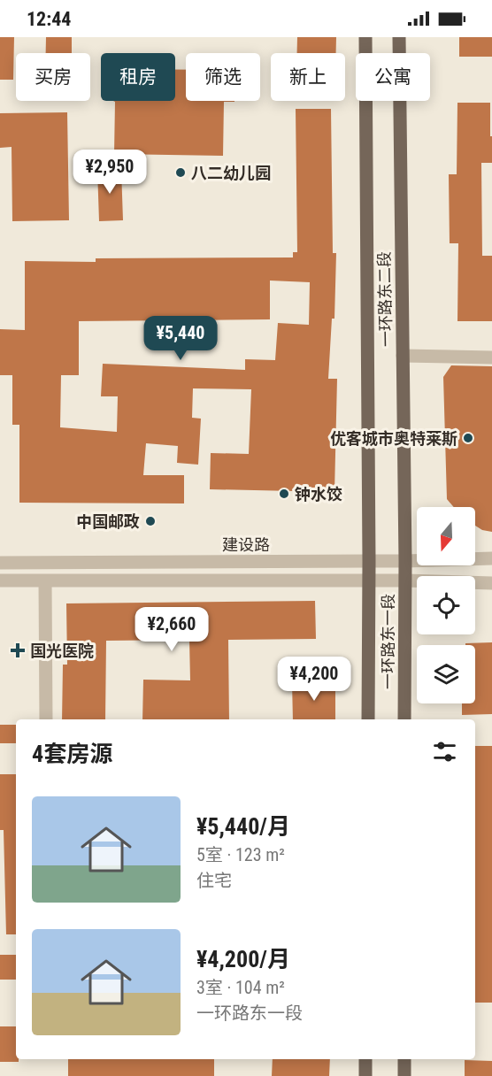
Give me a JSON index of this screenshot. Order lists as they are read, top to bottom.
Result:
{
  "streets": {
    "main road": ["一环路东二段", "一环路东一段"],
    "street": ["建设路"]
  },
  "crossings": [
    ["一环路东二段", "建设路"],
    ["一环路东二段", "一环路东一段"],
    ["建设路", "一环路东一段"]
  ],
  "places": {
    "other": [
      "八二幼儿园",
      "优客城市奥特莱斯",
      "钟水饺",
      "中国邮政"
    ],
    "health": ["国光医院"]
  },
  "north": "bottom",
  "page": {
    "status": "12:44",
    "chip": [
      "买房",
      "租房",
      "筛选",
      "新上",
      "公寓"
    ],
    "price": [
      "¥2,950",
      "¥5,440",
      "¥2,660",
      "¥4,200"
    ],
    "heading": "4套房源",
    "list": [
      {
        "name": "¥5,440/月",
        "note": "5室 · 123 m² · 住宅"
      },
      {
        "name": "¥4,200/月",
        "note": "3室 · 104 m² · 一环路东一段"
      }
    ]
  }
}
